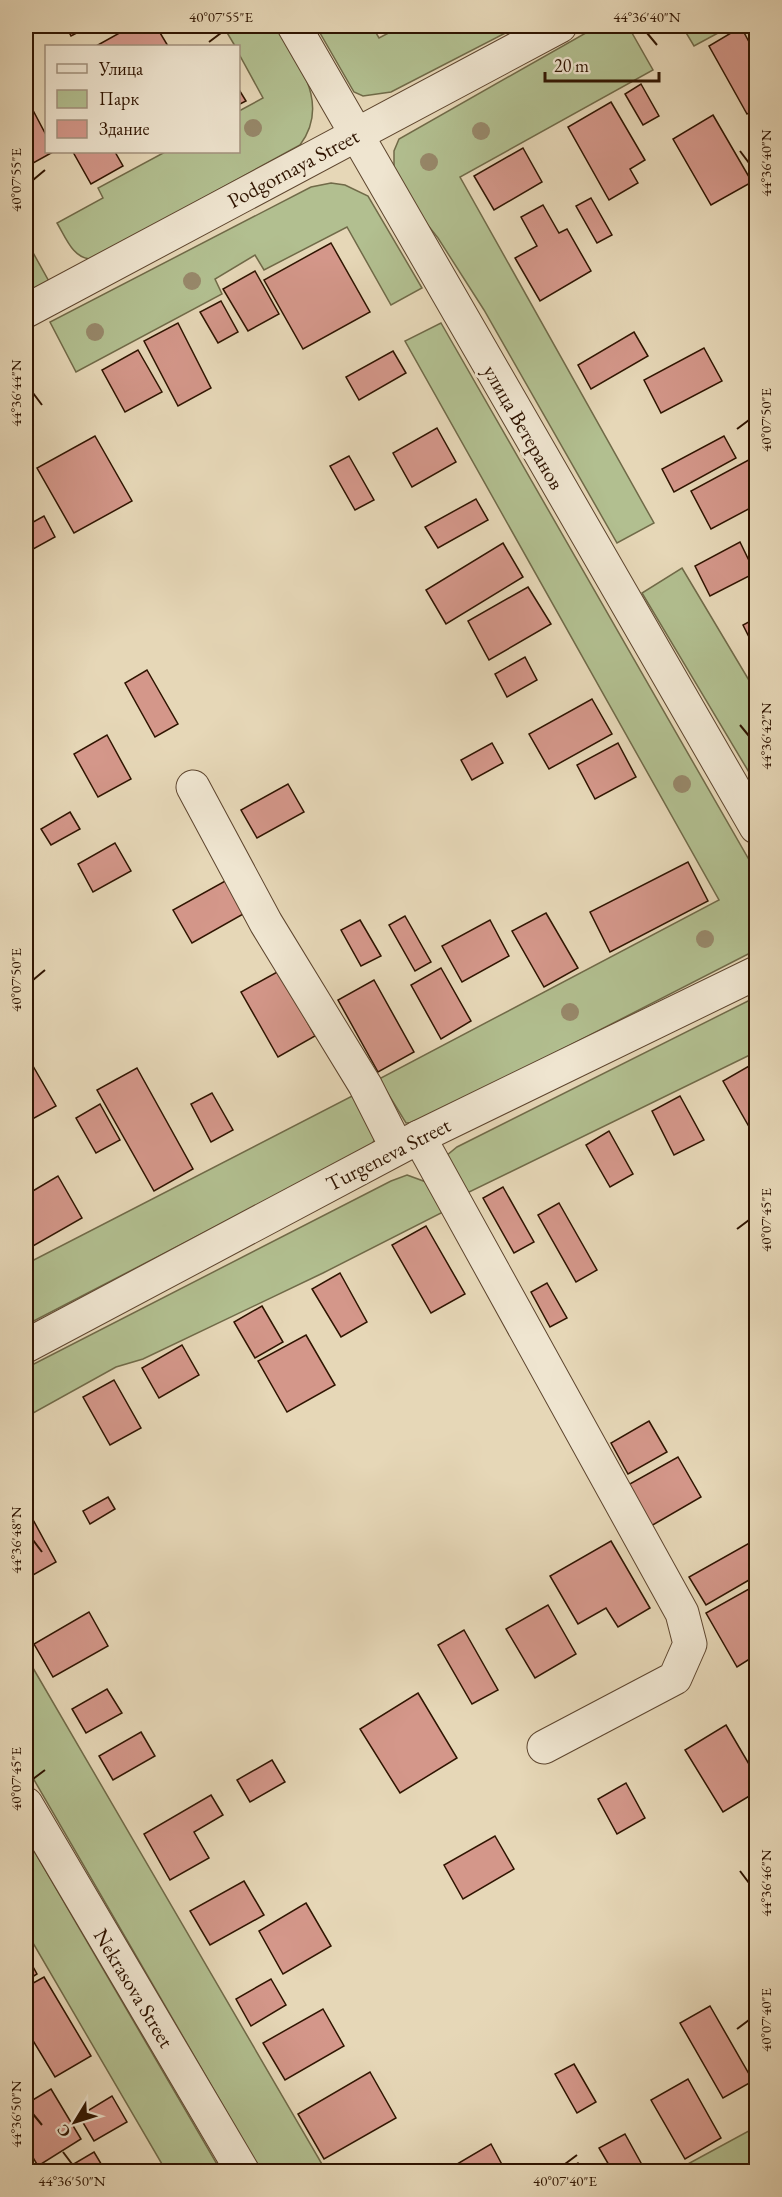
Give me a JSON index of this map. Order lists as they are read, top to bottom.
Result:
{
  "streets": {
    "street": [
      "Podgornaya Street",
      "улица Ветеранов",
      "Turgeneva Street",
      "Nekrasova Street"
    ]
  },
  "crossings": [
    ["Podgornaya Street", "улица Ветеранов"]
  ],
  "legend": ["Улица", "Парк", "Здание"],
  "scale_bar": "20 m",
  "north": "bottom left",
  "coordinates": [
    "40°07'55\"E",
    "44°36'40\"N",
    "44°36'44\"N",
    "40°07'50\"E",
    "44°36'42\"N",
    "40°07'45\"E",
    "44°36'48\"N",
    "44°36'46\"N",
    "40°07'40\"E",
    "44°36'50\"N"
  ]
}
